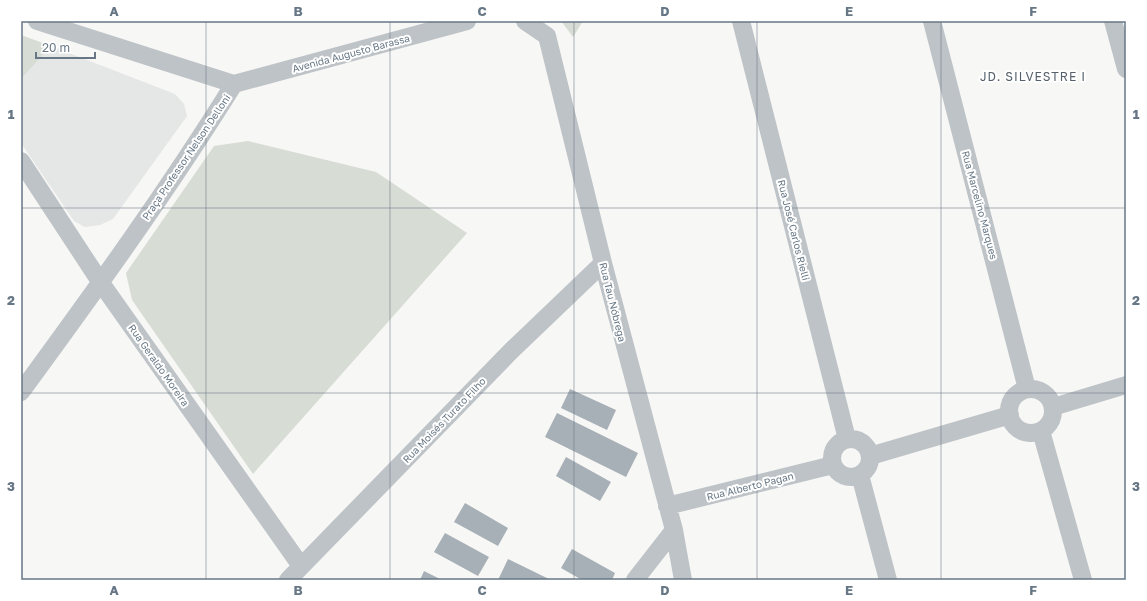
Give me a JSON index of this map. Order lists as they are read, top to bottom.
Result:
{
  "streets": {
    "street": [
      "Avenida Augusto Barassa",
      "Praça Professor Nelson Delloni",
      "Rua Marcelino Marques",
      "Rua José Carlos Rielli",
      "Rua Tau Nóbrega",
      "Rua Geraldo Moreira",
      "Rua Moisés Turato Filho",
      "Rua Alberto Pagan"
    ]
  },
  "crossings": [
    ["Avenida Augusto Barassa", "Praça Professor Nelson Delloni"],
    ["Praça Professor Nelson Delloni", "Rua Geraldo Moreira"],
    ["Rua José Carlos Rielli", "Rua Alberto Pagan"],
    ["Rua Tau Nóbrega", "Rua Moisés Turato Filho"],
    ["Rua Tau Nóbrega", "Rua Alberto Pagan"],
    ["Rua Geraldo Moreira", "Rua Moisés Turato Filho"]
  ],
  "districts": ["JD. SILVESTRE I"],
  "scale_bar": "20 m",
  "grid": {
    "columns": [
      "A",
      "B",
      "C",
      "D",
      "E",
      "F"
    ],
    "rows": ["1", "2", "3"]
  }
}
